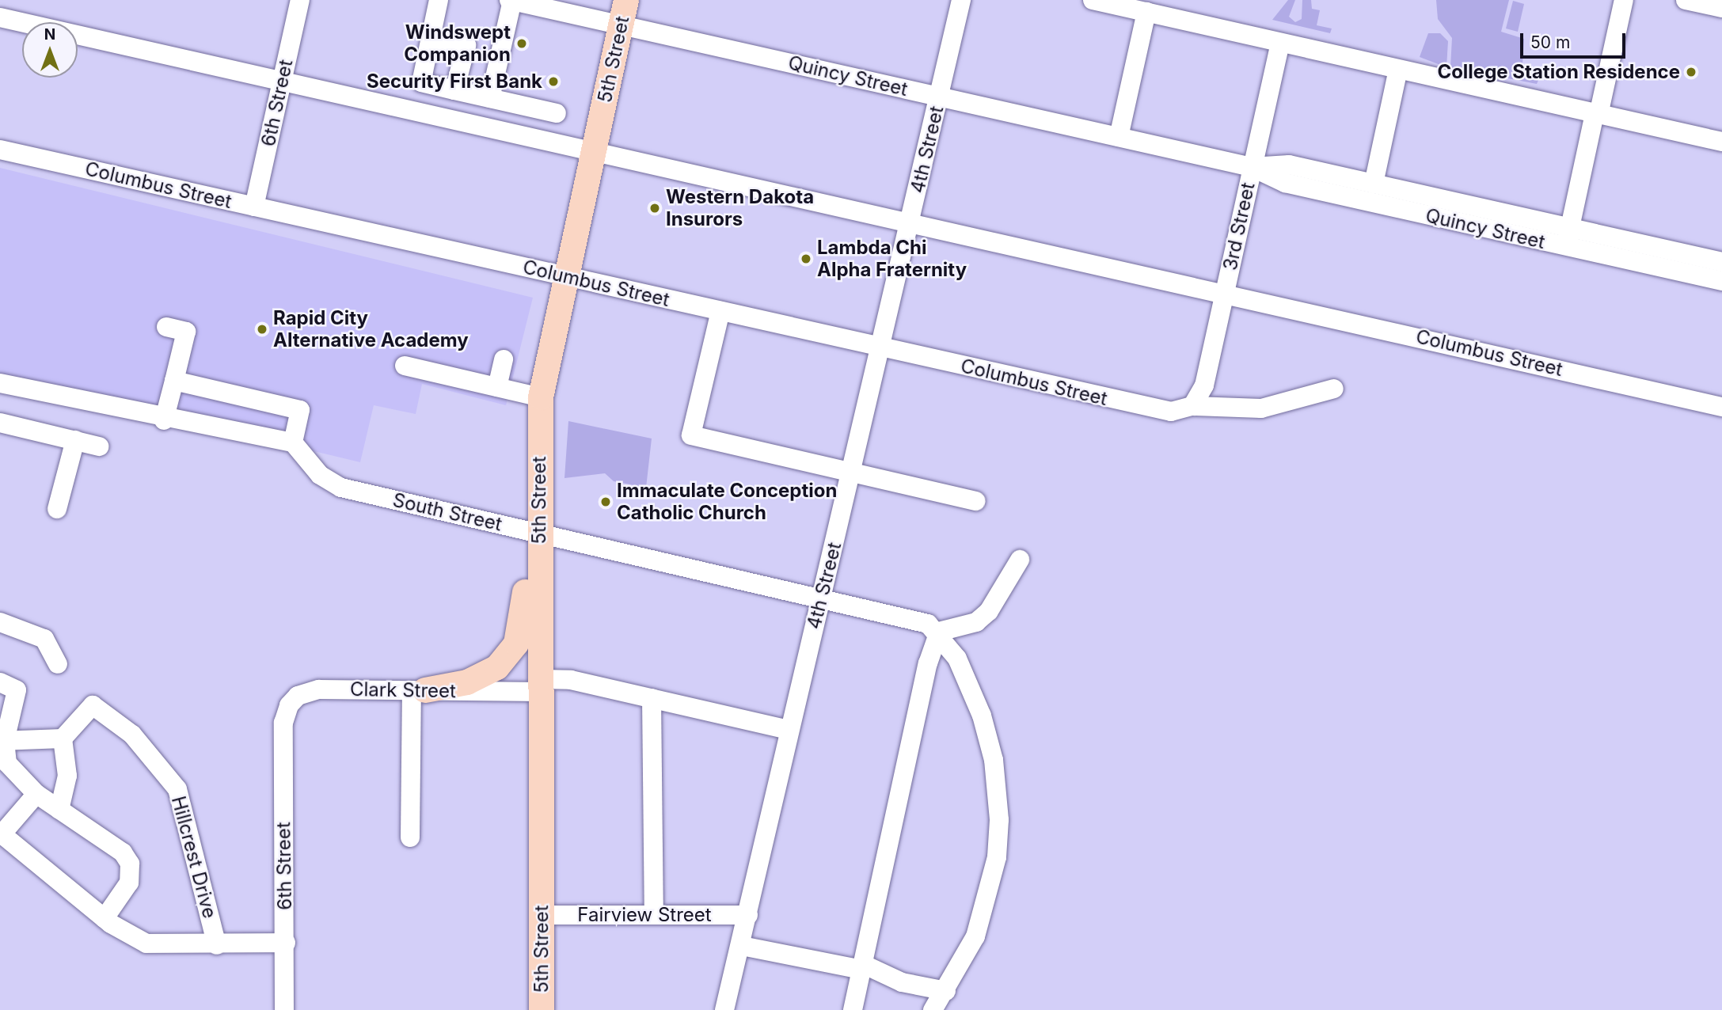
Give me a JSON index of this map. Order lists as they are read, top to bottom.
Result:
{
  "streets": {
    "main road": ["5th Street"],
    "street": [
      "Quincy Street",
      "6th Street",
      "4th Street",
      "Columbus Street",
      "3rd Street",
      "South Street",
      "Clark Street",
      "Hillcrest Drive",
      "Fairview Street"
    ]
  },
  "crossings": [
    ["5th Street", "Quincy Street"],
    ["5th Street", "Columbus Street"],
    ["5th Street", "South Street"],
    ["5th Street", "Clark Street"],
    ["5th Street", "Fairview Street"],
    ["Quincy Street", "4th Street"],
    ["Quincy Street", "3rd Street"],
    ["6th Street", "Columbus Street"],
    ["6th Street", "Clark Street"],
    ["6th Street", "Hillcrest Drive"],
    ["4th Street", "Columbus Street"],
    ["4th Street", "South Street"],
    ["4th Street", "Clark Street"],
    ["4th Street", "Fairview Street"],
    ["Columbus Street", "3rd Street"]
  ],
  "places": [
    "Windswept Companion",
    "College Station Residence",
    "Security First Bank",
    "Western Dakota Insurors",
    "Lambda Chi Alpha Fraternity",
    "Rapid City Alternative Academy",
    "Immaculate Conception Catholic Church"
  ],
  "scale_bar": "50 m",
  "north": "top"
}
